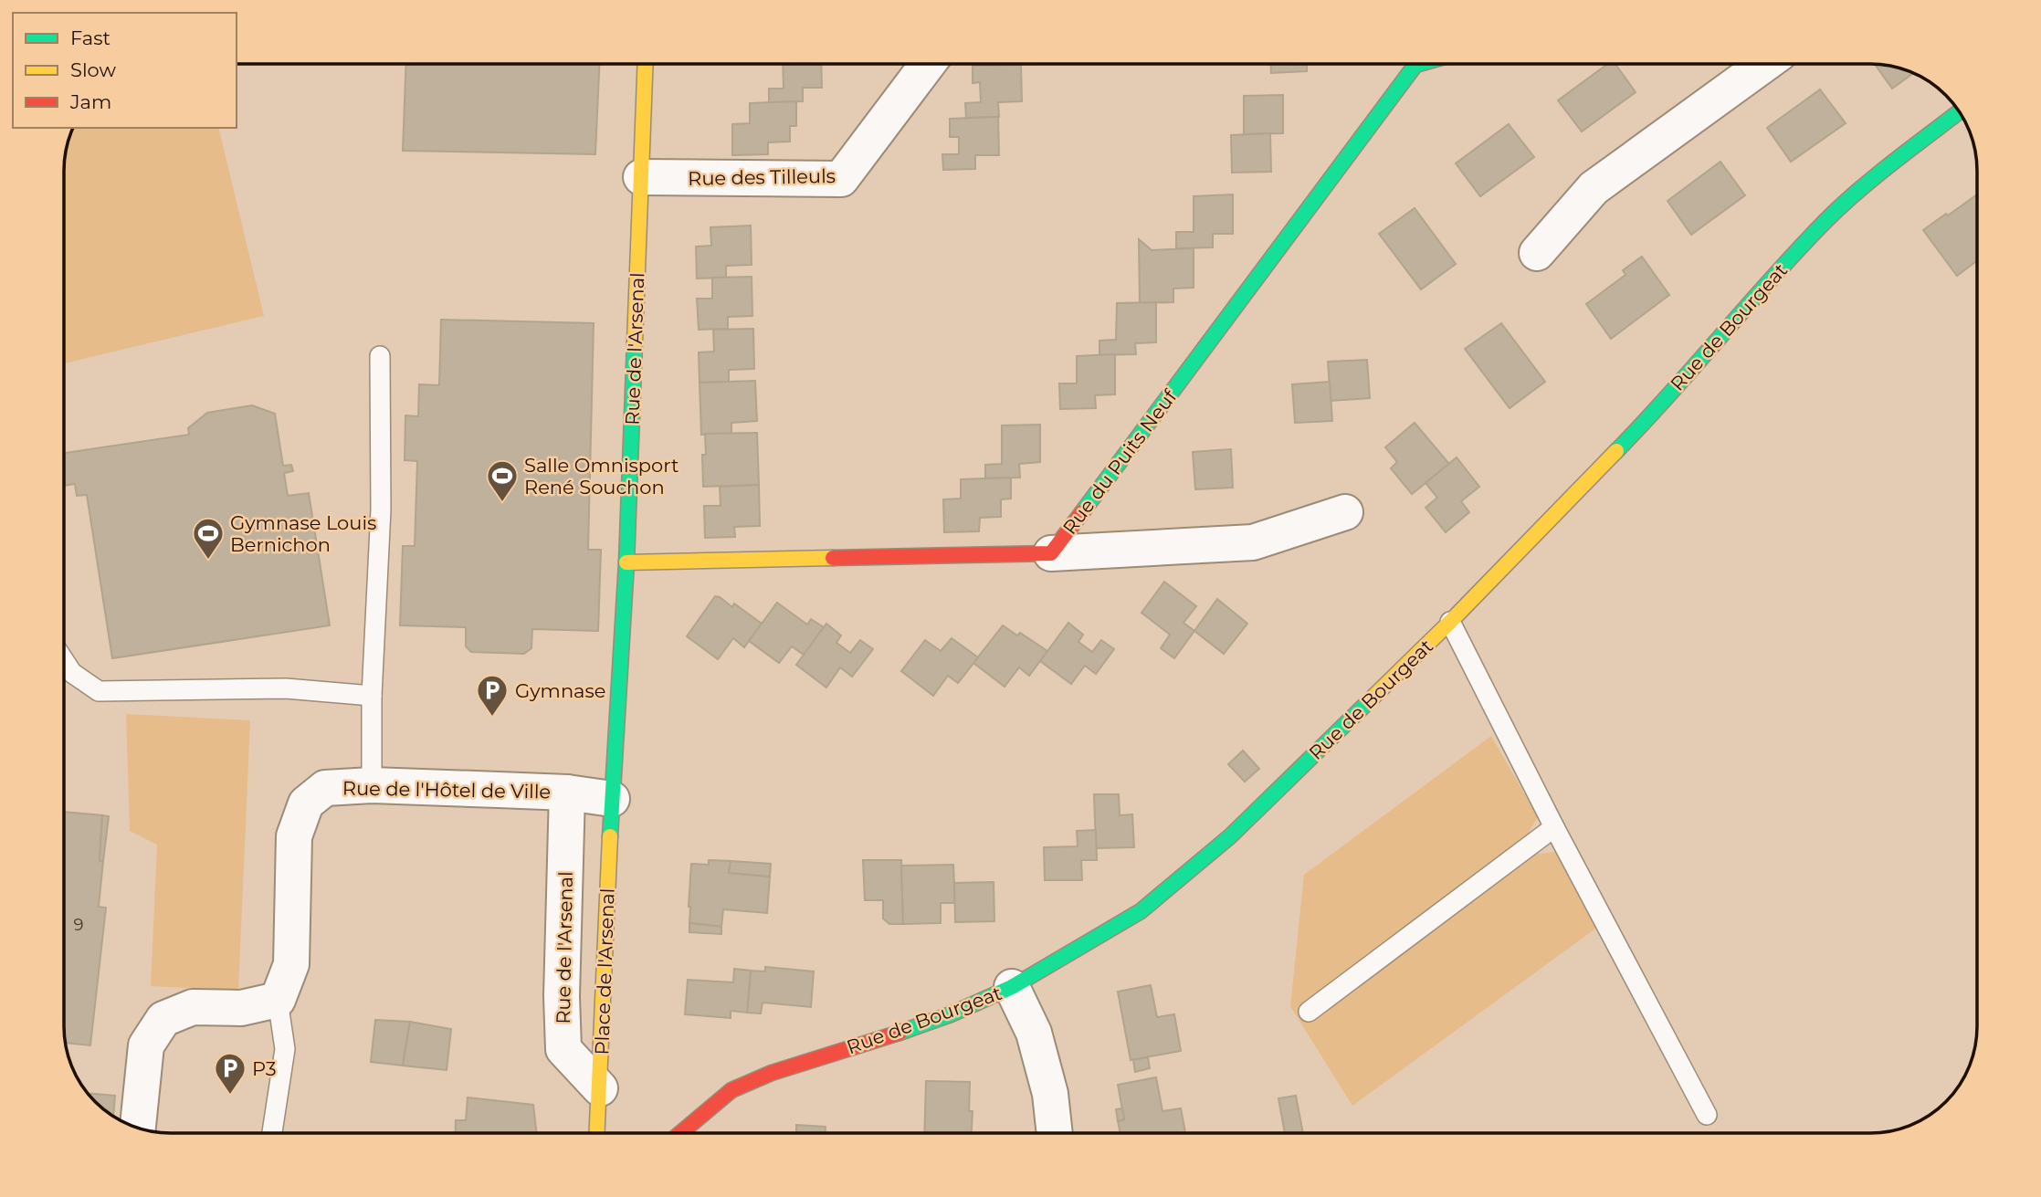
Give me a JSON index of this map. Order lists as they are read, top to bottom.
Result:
{
  "streets": {
    "street": [
      "Rue des Tilleuls",
      "Rue de Bourgeat",
      "Rue de l'Arsenal",
      "Rue du Puits Neuf",
      "Rue de l'Hôtel de Ville",
      "Place de l'Arsenal"
    ]
  },
  "crossings": [
    ["Rue des Tilleuls", "Rue de l'Arsenal"],
    ["Rue de l'Arsenal", "Rue du Puits Neuf"],
    ["Rue de l'Arsenal", "Rue de l'Hôtel de Ville"],
    ["Rue de l'Arsenal", "Place de l'Arsenal"],
    ["Rue de l'Hôtel de Ville", "Place de l'Arsenal"]
  ],
  "places": {
    "sports": ["Salle Omnisport René Souchon", "Gymnase Louis Bernichon"],
    "parking": ["Gymnase", "P3"]
  },
  "house_numbers": ["9"],
  "legend": ["Fast", "Slow", "Jam"]
}
